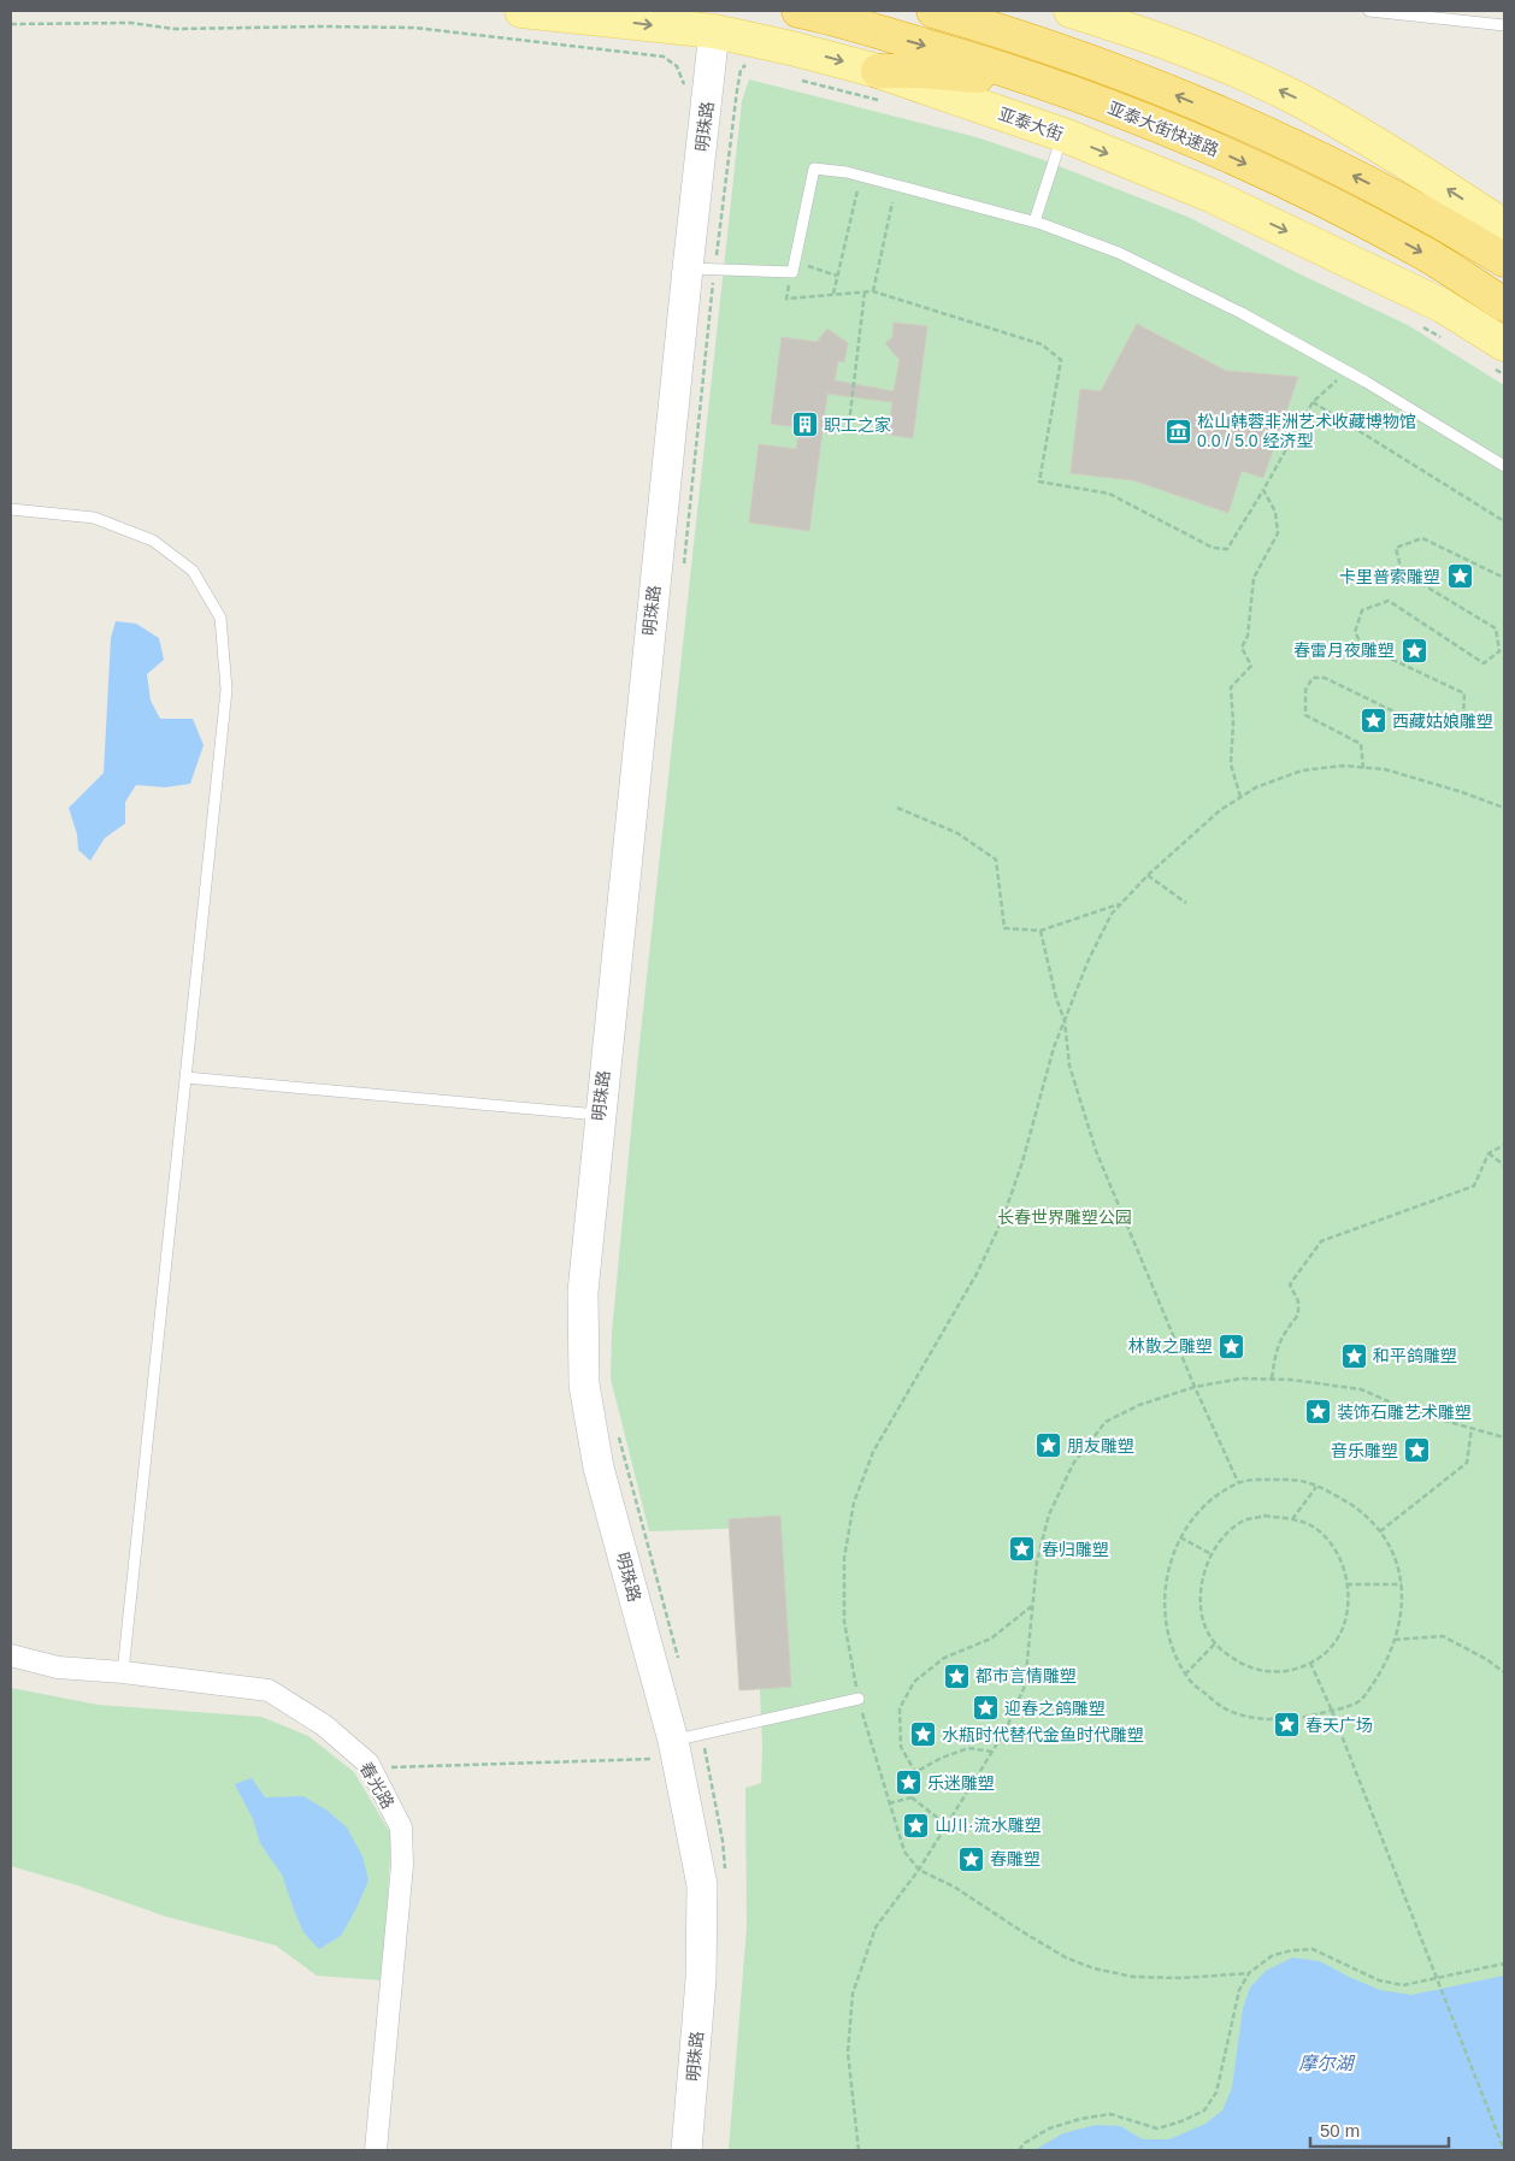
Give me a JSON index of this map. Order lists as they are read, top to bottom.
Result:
{
  "streets": {
    "highway": ["亚泰大街快速路"],
    "main road": ["亚泰大街"],
    "street": ["明珠路", "春光路"]
  },
  "crossings": [
    ["亚泰大街", "明珠路"]
  ],
  "water": ["摩尔湖"],
  "parks": ["长春世界雕塑公园"],
  "places": {
    "building": ["职工之家"],
    "museum": ["松山韩蓉非洲艺术收藏博物馆 0.0 / 5.0 经济型"],
    "place": [
      "卡里普索雕塑",
      "春雷月夜雕塑",
      "西藏姑娘雕塑",
      "林散之雕塑",
      "和平鸽雕塑",
      "装饰石雕艺术雕塑",
      "朋友雕塑",
      "音乐雕塑",
      "春归雕塑",
      "都市言情雕塑",
      "迎春之鸽雕塑",
      "春天广场",
      "水瓶时代替代金鱼时代雕塑",
      "乐迷雕塑",
      "山川·流水雕塑",
      "春雕塑"
    ]
  },
  "scale_bar": "50 m"
}
